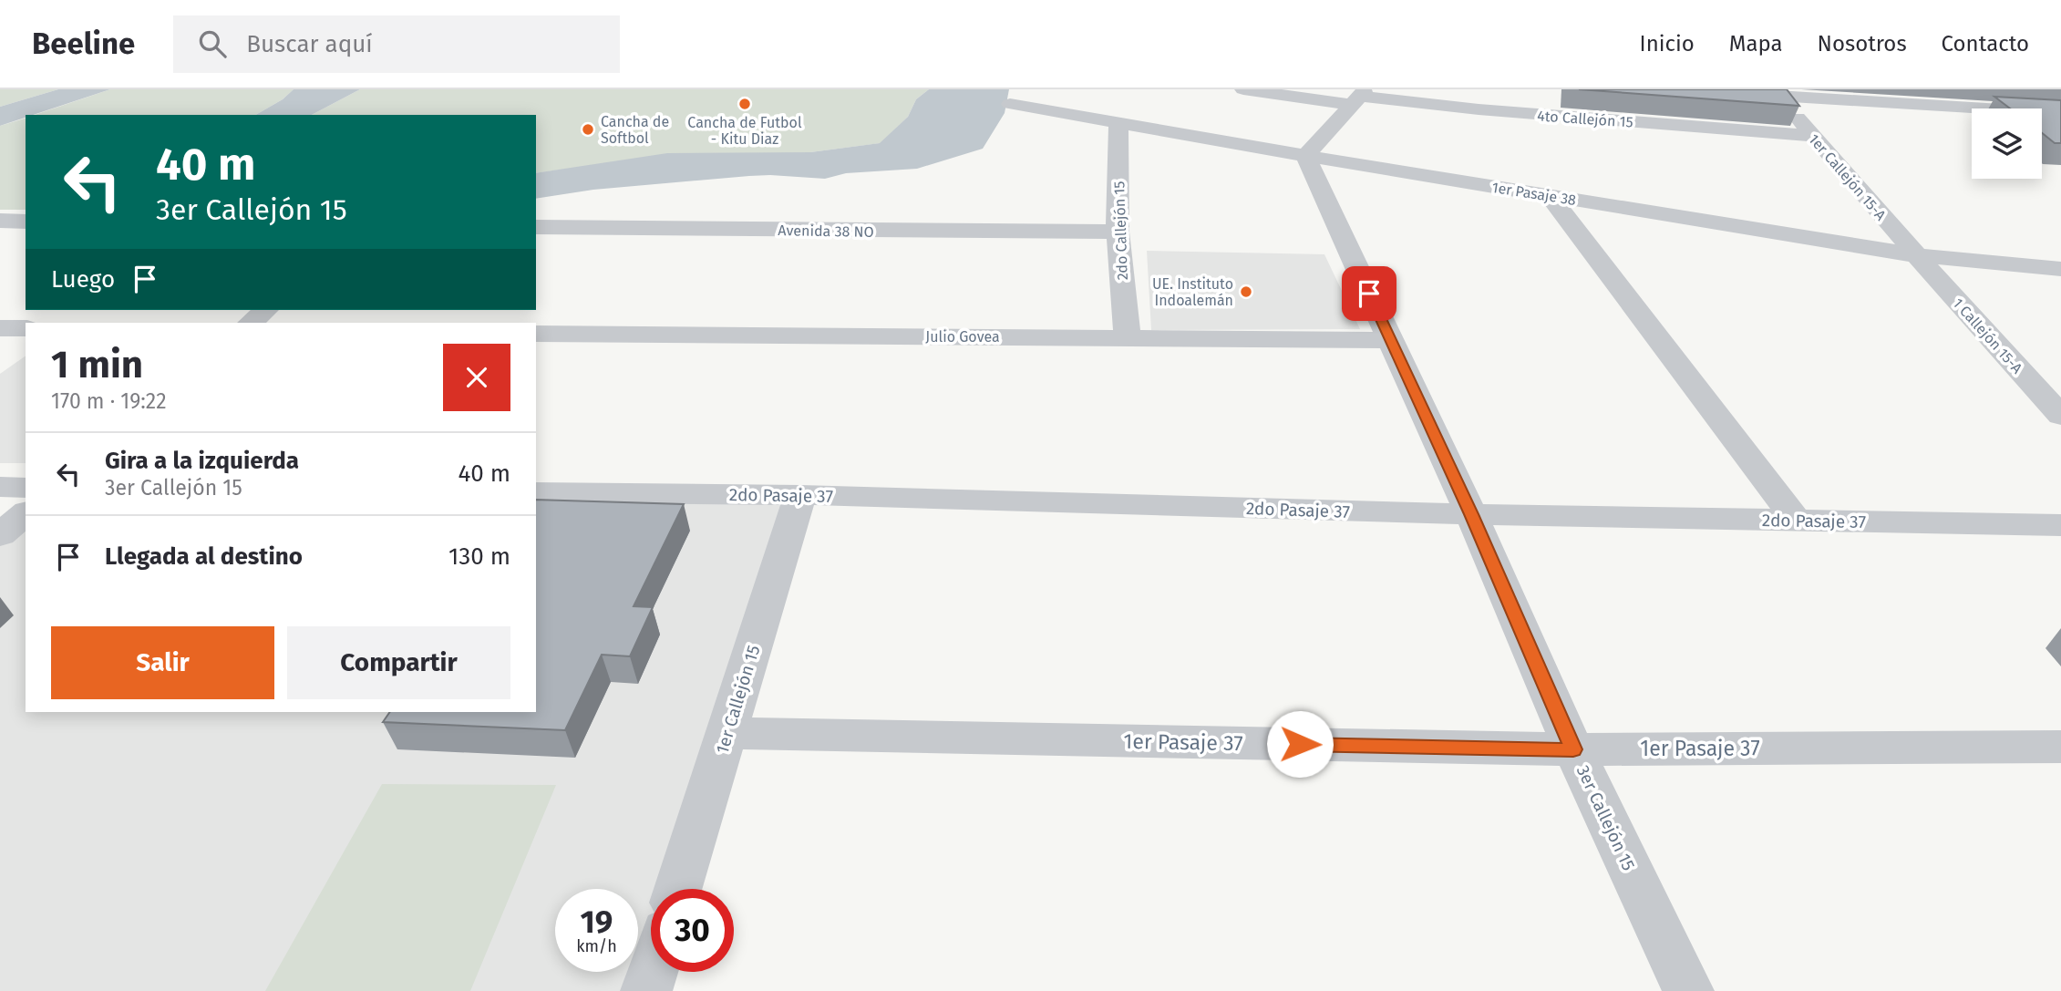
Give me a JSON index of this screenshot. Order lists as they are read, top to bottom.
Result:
{
  "streets": {
    "street": [
      "4to Callejón 15",
      "1er Callejón 15-A",
      "1er Pasaje 38",
      "Avenida 38 NO",
      "2do Callejón 15",
      "1 Callejón 15-A",
      "Julio Govea",
      "2do Pasaje 37",
      "1er Callejón 15",
      "1er Pasaje 37",
      "3er Callejón 15"
    ]
  },
  "crossings": [
    ["4to Callejón 15", "1er Callejón 15-A"],
    ["1er Callejón 15-A", "1er Pasaje 38"],
    ["1er Callejón 15-A", "1 Callejón 15-A"],
    ["1er Pasaje 38", "2do Callejón 15"],
    ["1er Pasaje 38", "1 Callejón 15-A"],
    ["1er Pasaje 38", "3er Callejón 15"],
    ["Avenida 38 NO", "2do Callejón 15"],
    ["2do Callejón 15", "Julio Govea"],
    ["Julio Govea", "3er Callejón 15"],
    ["2do Pasaje 37", "1er Callejón 15"],
    ["2do Pasaje 37", "3er Callejón 15"],
    ["1er Callejón 15", "1er Pasaje 37"],
    ["1er Pasaje 37", "3er Callejón 15"]
  ],
  "places": ["Cancha de Futbol - Kitu Diaz", "Cancha de Softbol", "UE. Instituto Indoalemán"],
  "page": {
    "header": "Beeline",
    "search": "Buscar aquí",
    "nav": [
      "Inicio",
      "Mapa",
      "Nosotros",
      "Contacto"
    ],
    "turn": ["40 m", "3er Callejón 15"],
    "then": "Luego",
    "heading": ["1 min", "170 m · 19:22"],
    "list": [
      {
        "name": "Gira a la izquierda",
        "note": "3er Callejón 15",
        "value": "40 m"
      },
      {
        "name": "Llegada al destino",
        "value": "130 m"
      }
    ],
    "buttons": ["Salir", "Compartir"],
    "speed": "19 km/h",
    "limit": "30"
  }
}
